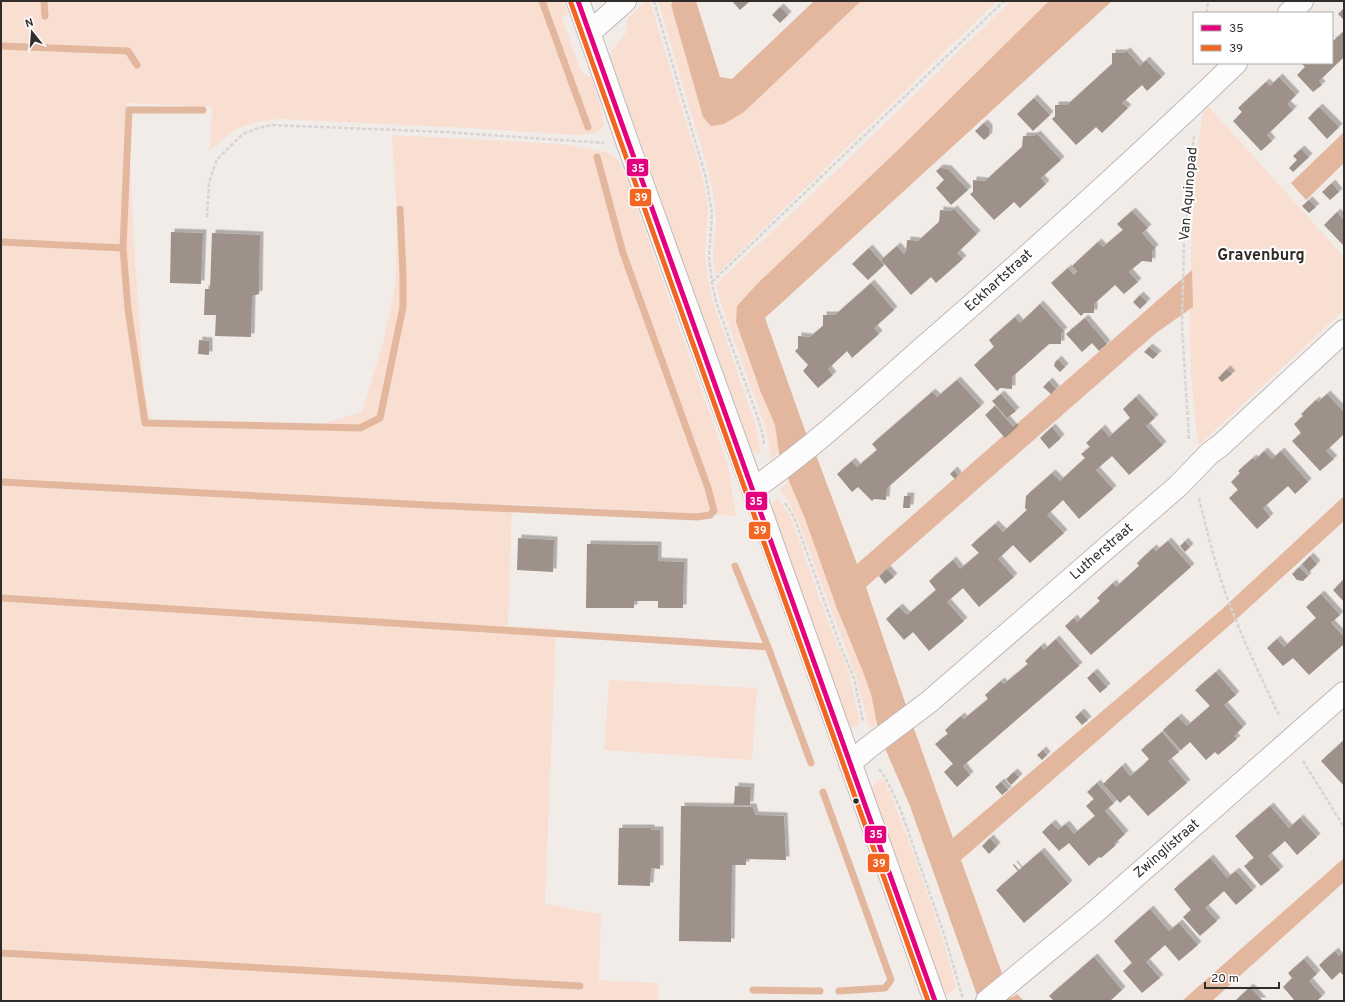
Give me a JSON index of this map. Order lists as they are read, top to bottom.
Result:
{
  "streets": {
    "street": ["Eckhartstraat", "Lutherstraat", "Zwinglistraat"],
    "path": ["Van Aquinopad"]
  },
  "districts": ["Gravenburg"],
  "lines": ["transit line 35", "transit line 39"],
  "legend": ["35", "39"],
  "scale_bar": "20 m",
  "north": "top"
}
